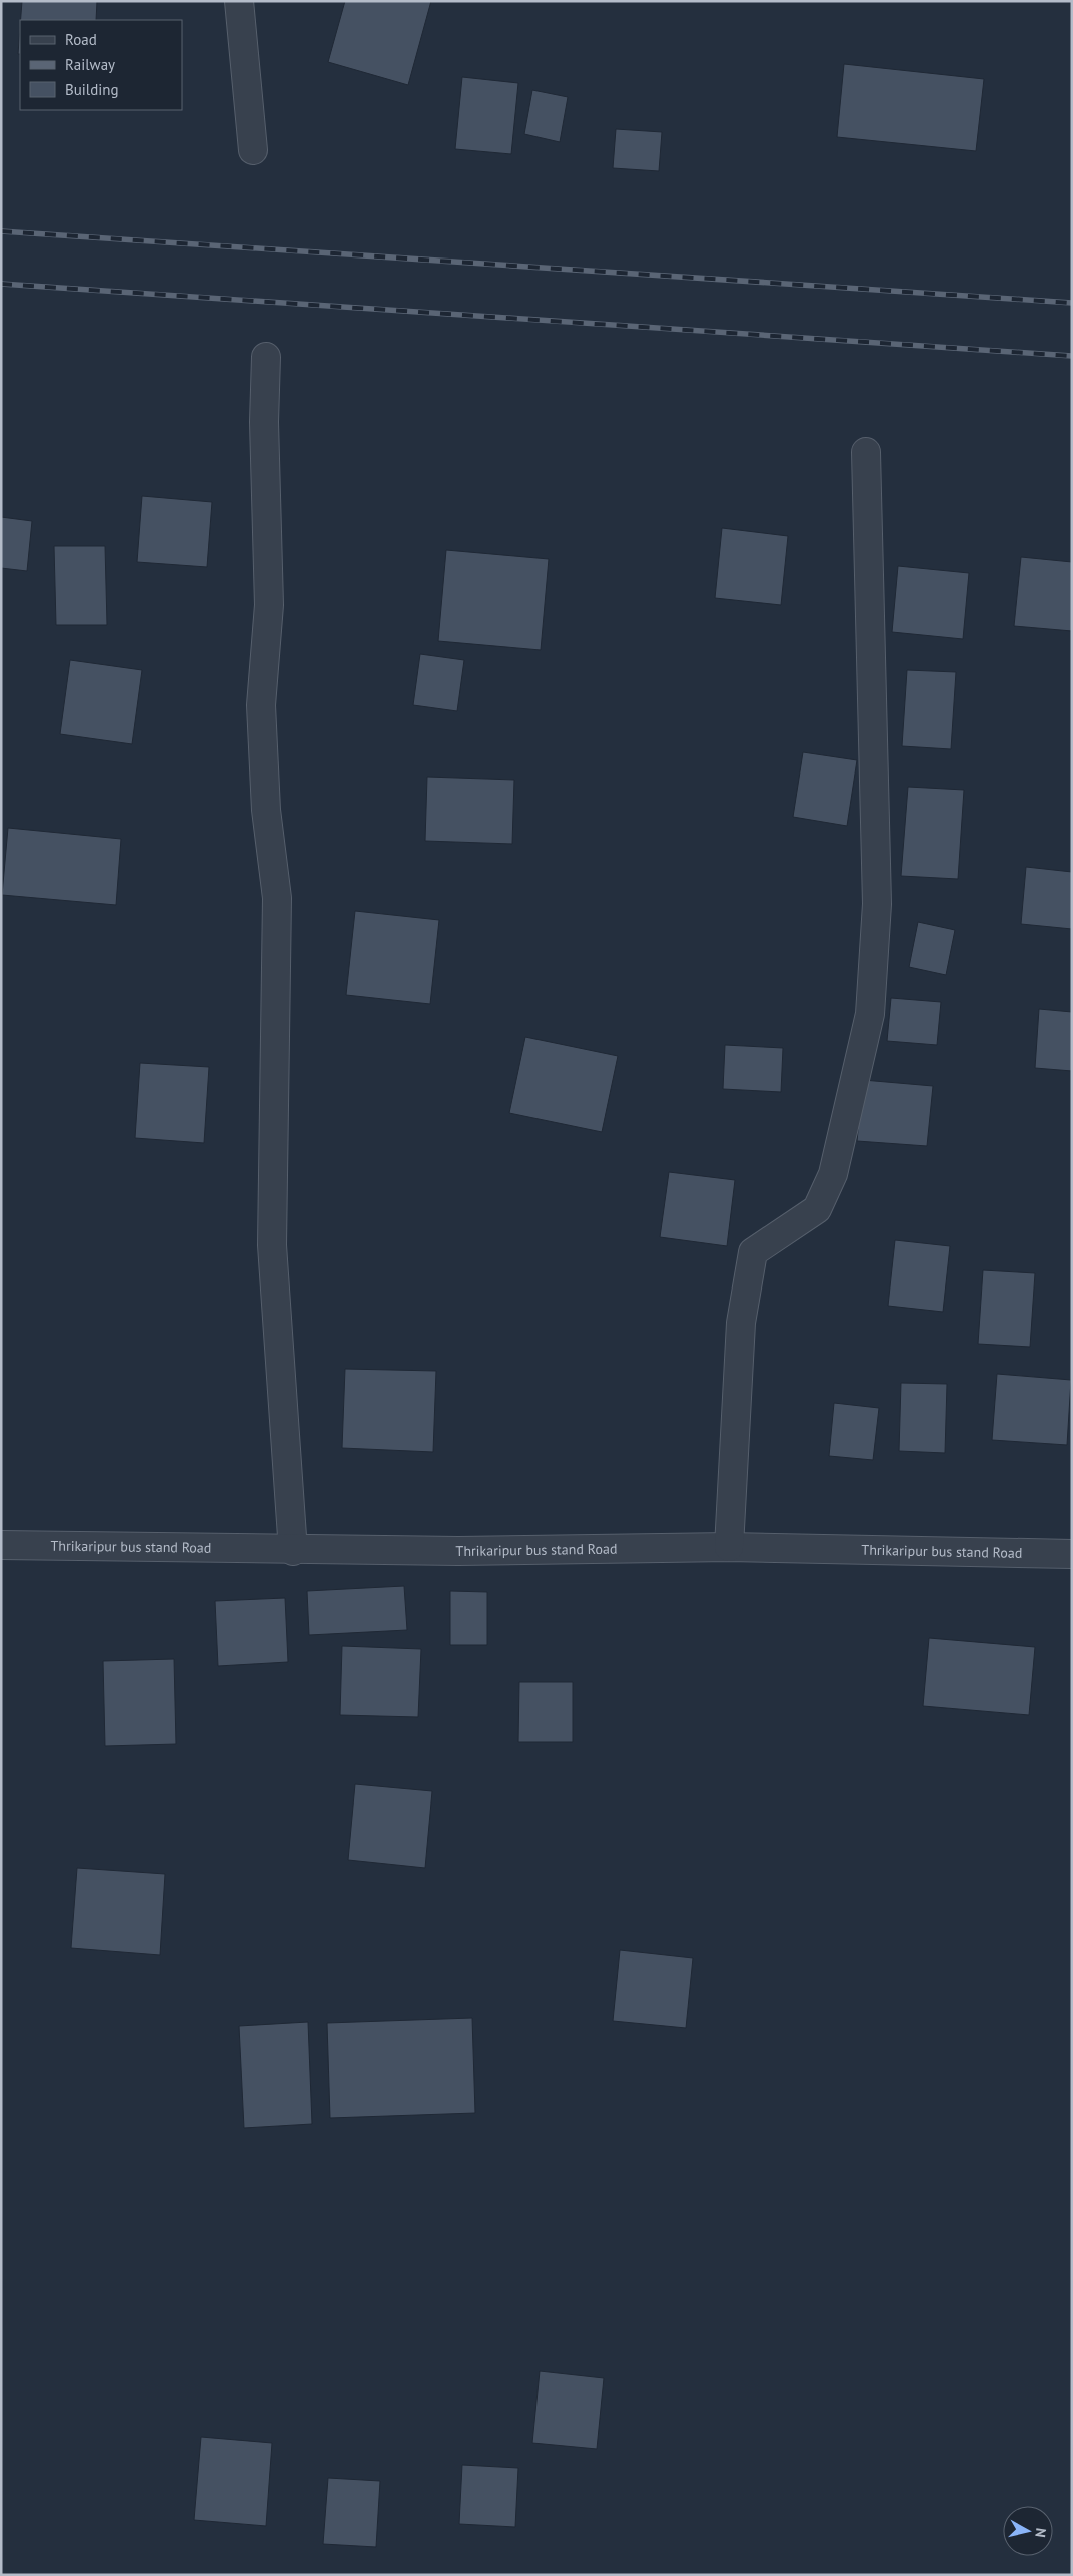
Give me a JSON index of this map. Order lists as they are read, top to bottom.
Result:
{
  "streets": {
    "street": ["Thrikaripur bus stand Road"]
  },
  "legend": ["Road", "Railway", "Building"],
  "north": "right"
}
